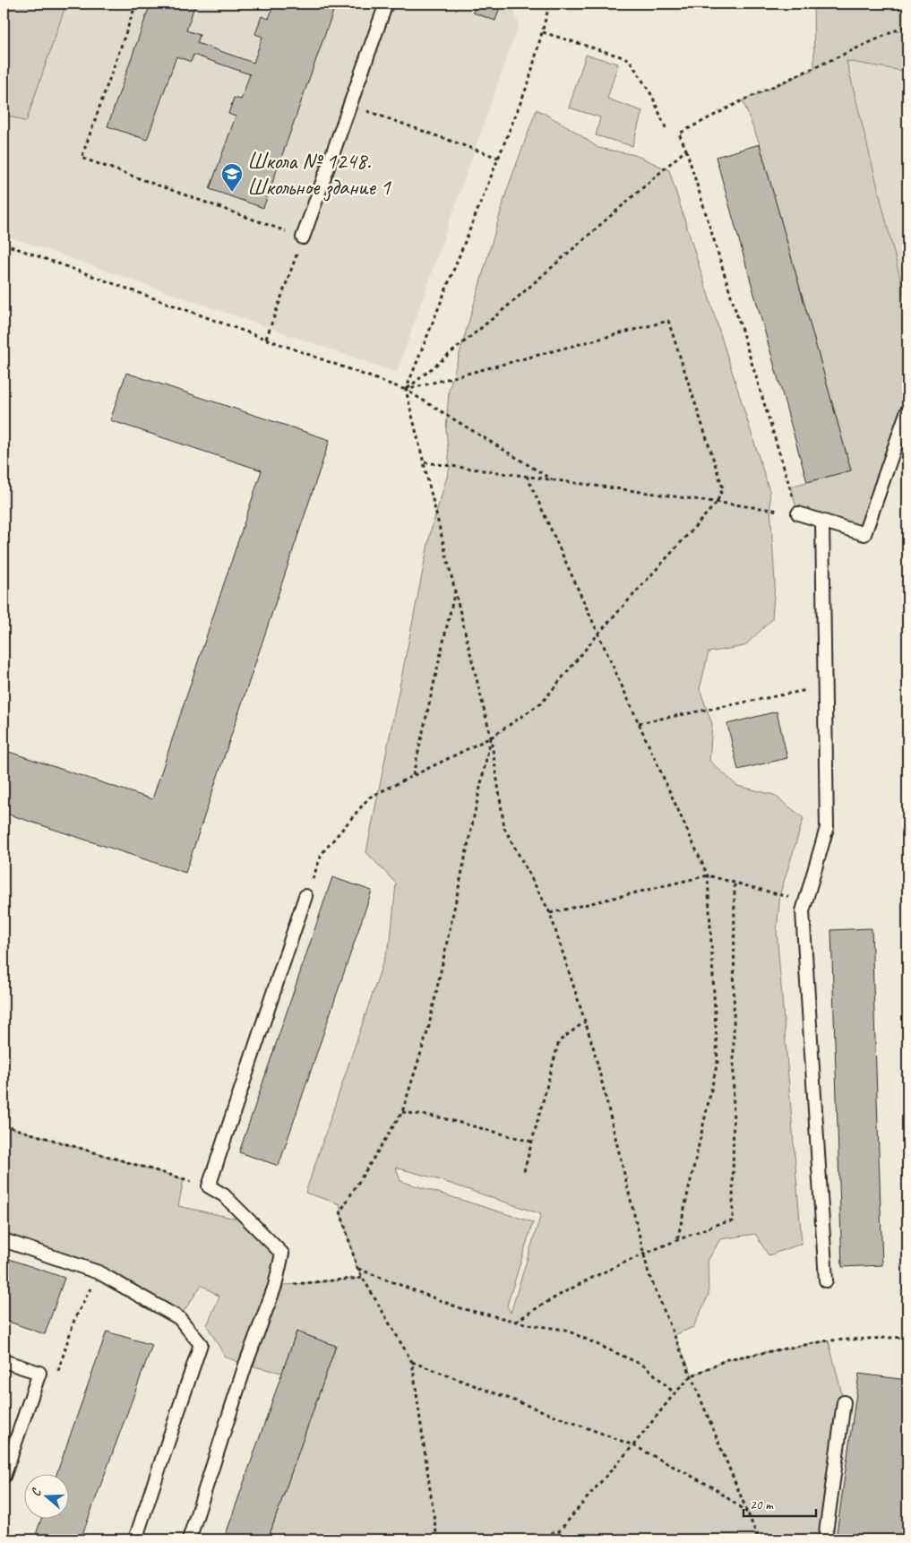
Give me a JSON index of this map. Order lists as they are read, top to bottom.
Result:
{
  "places": {
    "school or university": ["Школа № 1248. Школьное здание 1"]
  },
  "scale_bar": "20 m",
  "north": "left"
}
